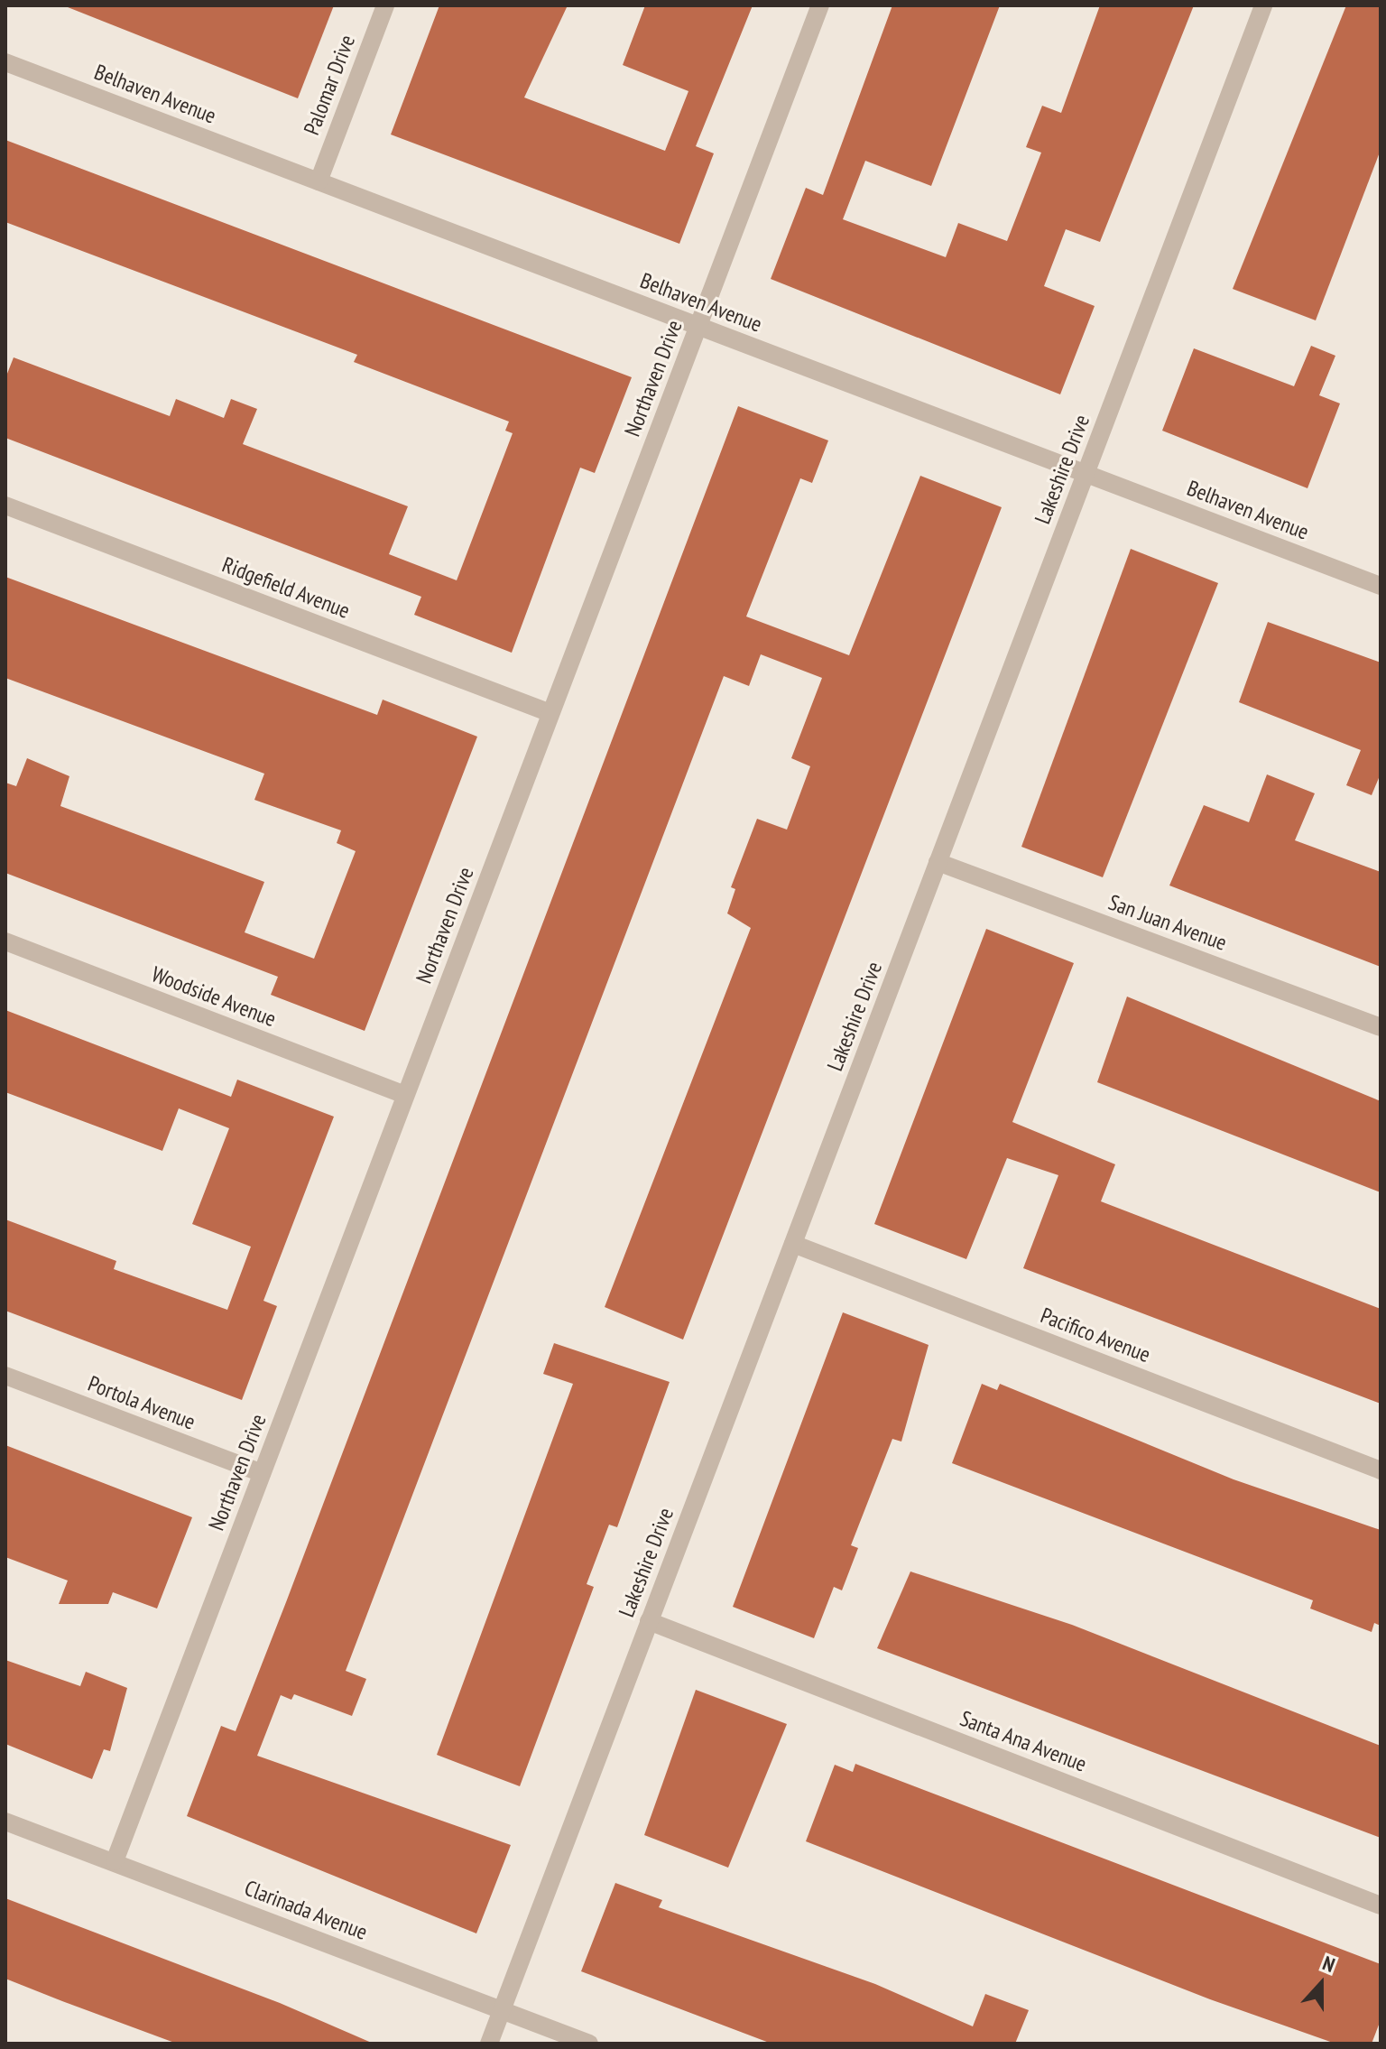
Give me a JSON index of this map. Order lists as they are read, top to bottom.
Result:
{
  "streets": {
    "street": [
      "Palomar Drive",
      "Belhaven Avenue",
      "Northaven Drive",
      "Lakeshire Drive",
      "Ridgefield Avenue",
      "San Juan Avenue",
      "Woodside Avenue",
      "Pacifico Avenue",
      "Portola Avenue",
      "Santa Ana Avenue",
      "Clarinada Avenue"
    ]
  },
  "crossings": [
    ["Palomar Drive", "Belhaven Avenue"],
    ["Belhaven Avenue", "Northaven Drive"],
    ["Belhaven Avenue", "Lakeshire Drive"],
    ["Northaven Drive", "Ridgefield Avenue"],
    ["Northaven Drive", "Woodside Avenue"],
    ["Northaven Drive", "Portola Avenue"],
    ["Northaven Drive", "Clarinada Avenue"],
    ["Lakeshire Drive", "San Juan Avenue"],
    ["Lakeshire Drive", "Pacifico Avenue"],
    ["Lakeshire Drive", "Santa Ana Avenue"],
    ["Lakeshire Drive", "Clarinada Avenue"]
  ],
  "north": "top"
}
